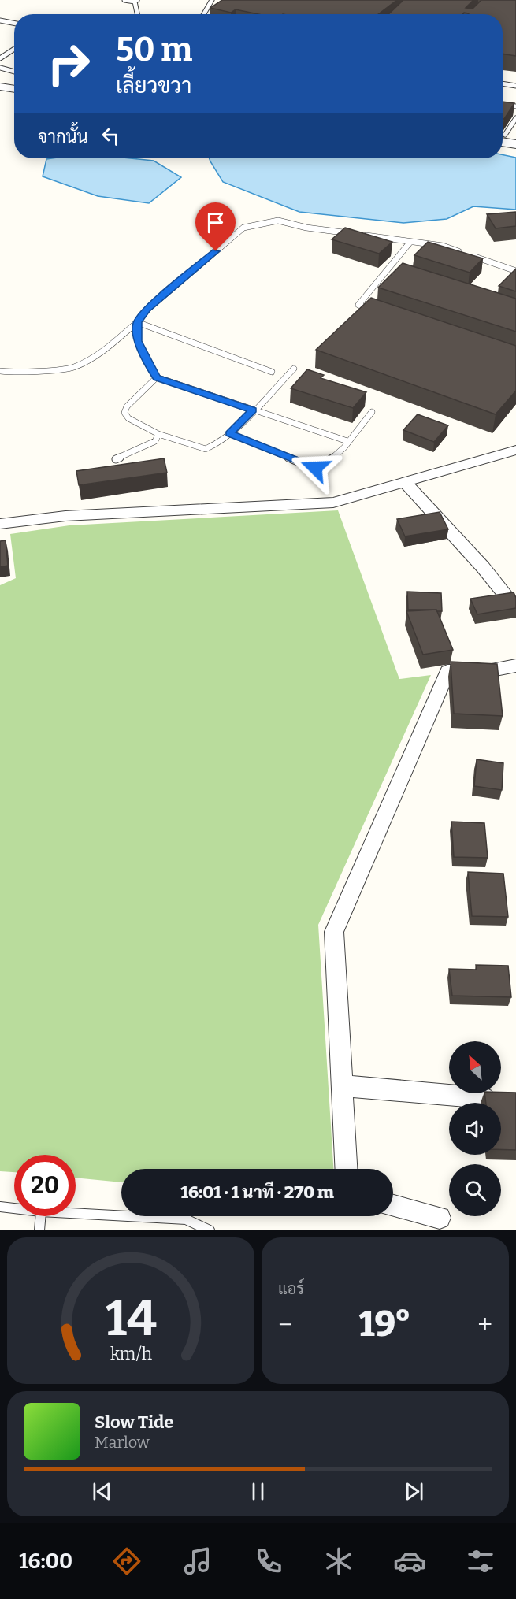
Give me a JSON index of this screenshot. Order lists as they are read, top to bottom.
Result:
{
  "north": "top left",
  "page": {
    "turn": ["50 m", "เลี้ยวขวา"],
    "then": "จากนั้น",
    "limit": "20",
    "trip": "16:01 · 1 นาที · 270 m",
    "tile": "แอร์",
    "heat": ["−", "19°", "+"],
    "song": ["Slow Tide", "Marlow"],
    "tabs": "16:00",
    "gauge": ["14", "km/h"]
  }
}
